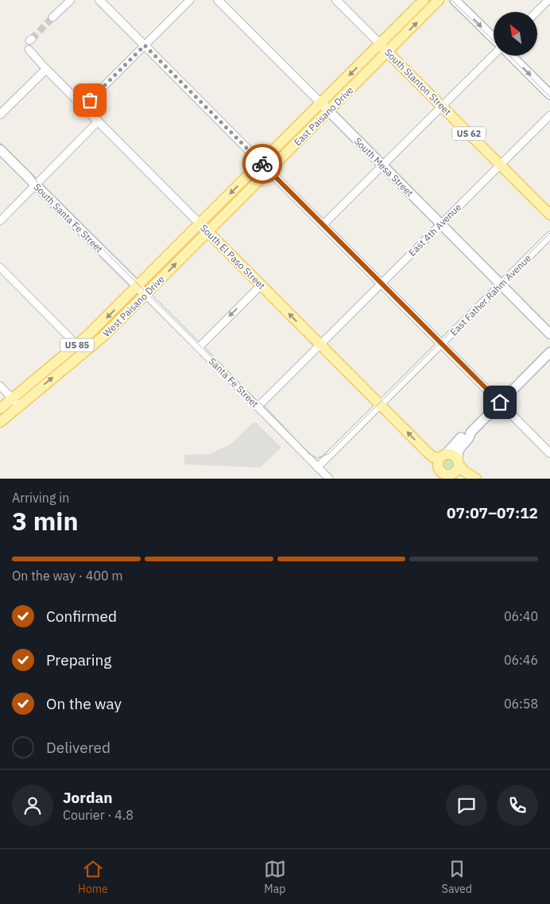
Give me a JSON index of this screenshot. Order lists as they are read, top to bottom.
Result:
{
  "streets": {
    "main road": [
      "South Stanton Street",
      "East Paisano Drive",
      "US 62",
      "South Mesa Street",
      "South Santa Fe Street",
      "South El Paso Street",
      "West Paisano Drive",
      "US 85",
      "Santa Fe Street"
    ],
    "street": ["East 4th Avenue", "East Father Rahm Avenue"]
  },
  "crossings": [
    ["South Stanton Street", "East Paisano Drive"],
    ["South Stanton Street", "East 4th Avenue"],
    ["East Paisano Drive", "South Mesa Street"],
    ["East Paisano Drive", "South El Paso Street"],
    ["East Paisano Drive", "West Paisano Drive"],
    ["South Mesa Street", "East 4th Avenue"],
    ["South Mesa Street", "East Father Rahm Avenue"],
    ["South Santa Fe Street", "West Paisano Drive"],
    ["South Santa Fe Street", "Santa Fe Street"],
    ["East 4th Avenue", "South El Paso Street"],
    ["East 4th Avenue", "Santa Fe Street"],
    ["South El Paso Street", "East Father Rahm Avenue"],
    ["South El Paso Street", "West Paisano Drive"],
    ["East Father Rahm Avenue", "Santa Fe Street"],
    ["West Paisano Drive", "Santa Fe Street"]
  ],
  "north": "top left",
  "page": {
    "heading": ["3 min", "Arriving in", "07:07–07:12"],
    "panel": ["Jordan", "Courier · 4.8"],
    "bar": "On the way · 400 m",
    "list": [
      ["Confirmed", "06:40"],
      ["Preparing", "06:46"],
      ["On the way", "06:58"],
      "Delivered"
    ],
    "tabs": ["Home", "Map", "Saved"]
  }
}
